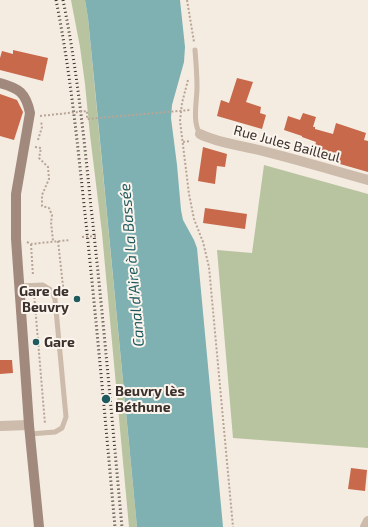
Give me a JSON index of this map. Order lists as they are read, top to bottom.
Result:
{
  "streets": {
    "street": ["Rue Jules Bailleul"]
  },
  "water": ["Canal d'Aire à La Bassée"],
  "places": ["Gare de Beuvry", "Gare", "Beuvry lès Béthune"]
}
